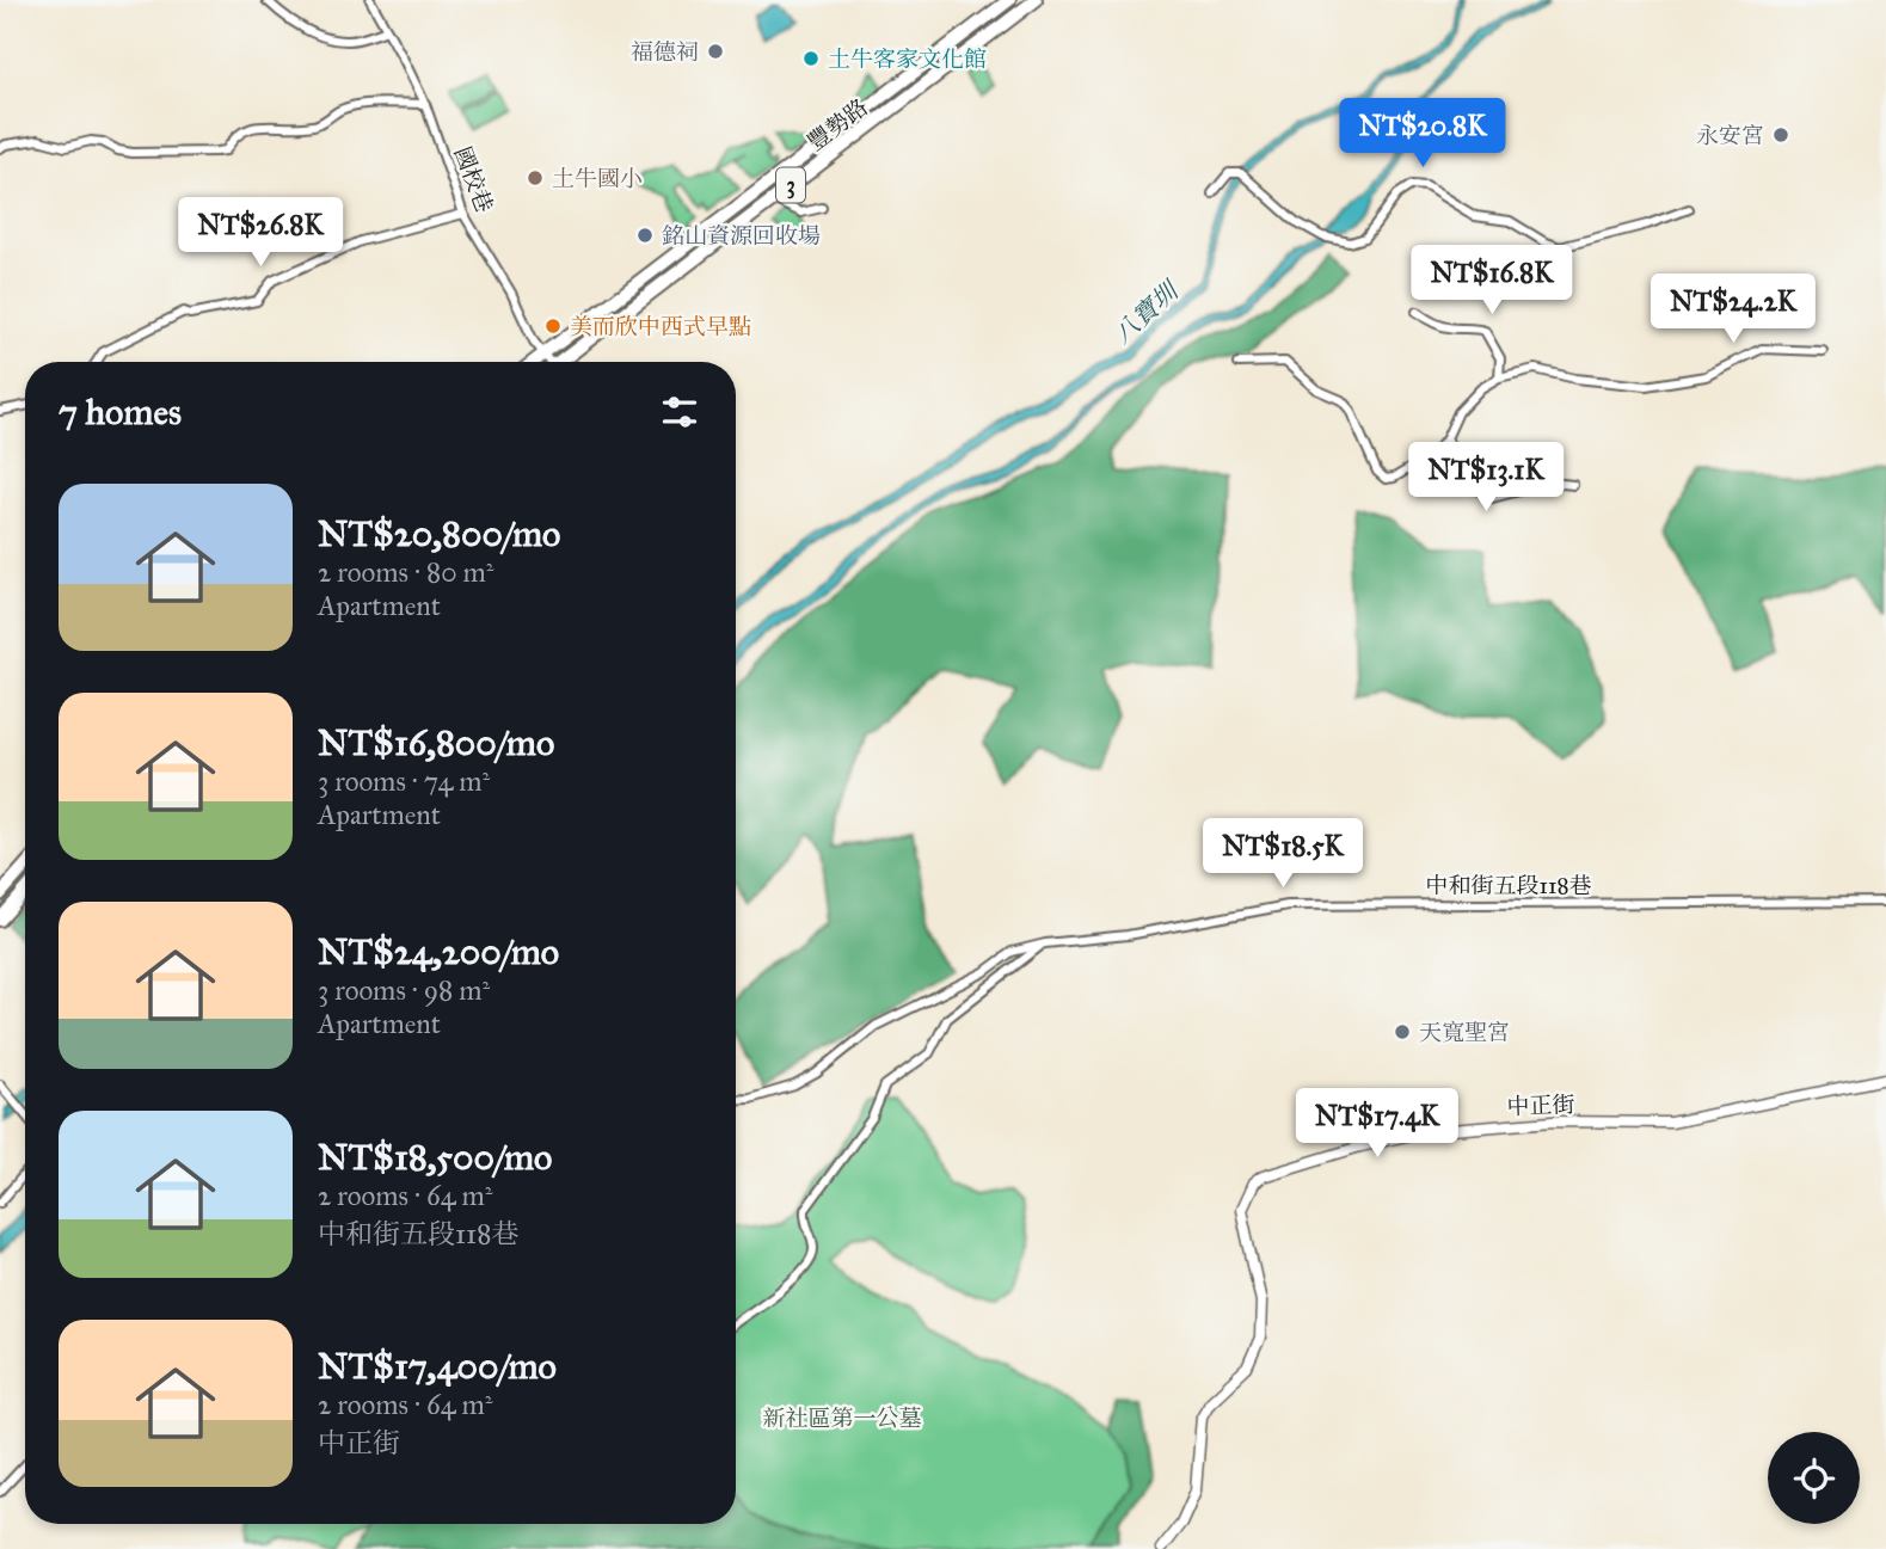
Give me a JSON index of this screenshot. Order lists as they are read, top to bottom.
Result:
{
  "streets": {
    "main road": ["豐勢路", "3"],
    "street": ["國校巷", "中和街五段118巷", "中正街"]
  },
  "crossings": [
    ["豐勢路", "國校巷"]
  ],
  "water": ["八寶圳"],
  "parks": ["新社區第一公墓"],
  "places": [
    "福德祠",
    "土牛客家文化館",
    "永安宮",
    "土牛國小",
    "銘山資源回收場",
    "美而欣中西式早點",
    "天寬聖宮"
  ],
  "page": {
    "price": [
      "NT$20.8K",
      "NT$26.8K",
      "NT$16.8K",
      "NT$24.2K",
      "NT$13.1K",
      "NT$18.5K",
      "NT$17.4K"
    ],
    "heading": "7 homes",
    "list": [
      {
        "name": "NT$20,800/mo",
        "note": "2 rooms · 80 m² · Apartment"
      },
      {
        "name": "NT$16,800/mo",
        "note": "3 rooms · 74 m² · Apartment"
      },
      {
        "name": "NT$24,200/mo",
        "note": "3 rooms · 98 m² · Apartment"
      },
      {
        "name": "NT$18,500/mo",
        "note": "2 rooms · 64 m² · 中和街五段118巷"
      },
      {
        "name": "NT$17,400/mo",
        "note": "2 rooms · 64 m² · 中正街"
      }
    ]
  }
}
